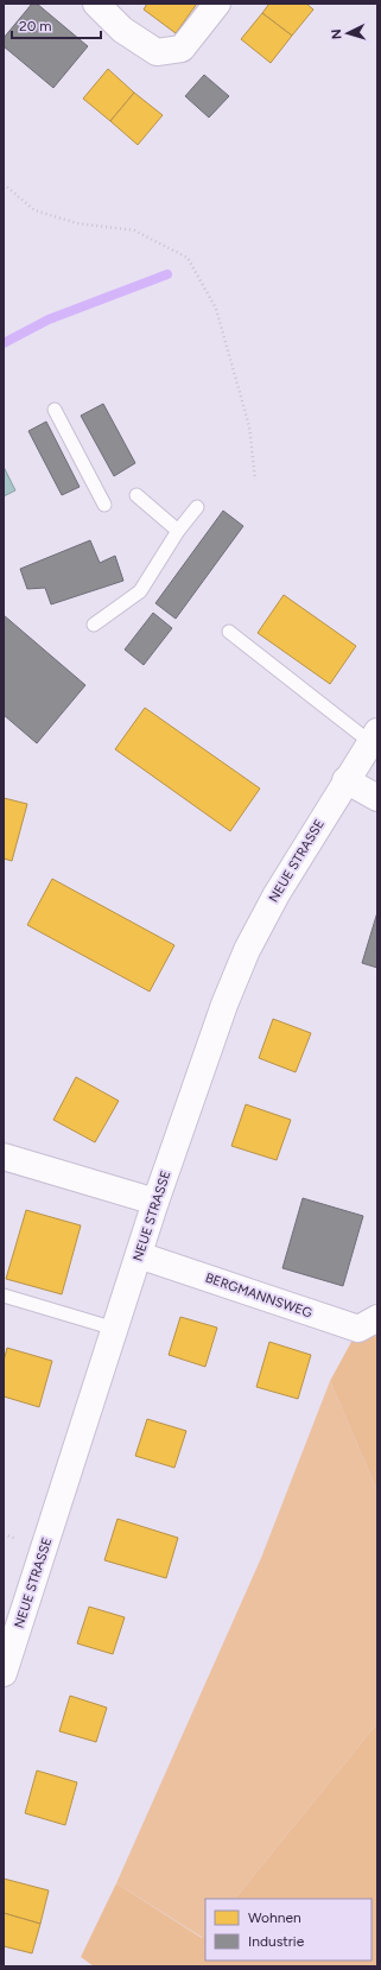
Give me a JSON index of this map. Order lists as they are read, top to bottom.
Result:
{
  "streets": {
    "street": ["NEUE STRASSE", "BERGMANNSWEG"]
  },
  "crossings": [
    ["NEUE STRASSE", "BERGMANNSWEG"]
  ],
  "legend": ["Wohnen", "Industrie"],
  "scale_bar": "20 m",
  "north": "left"
}
